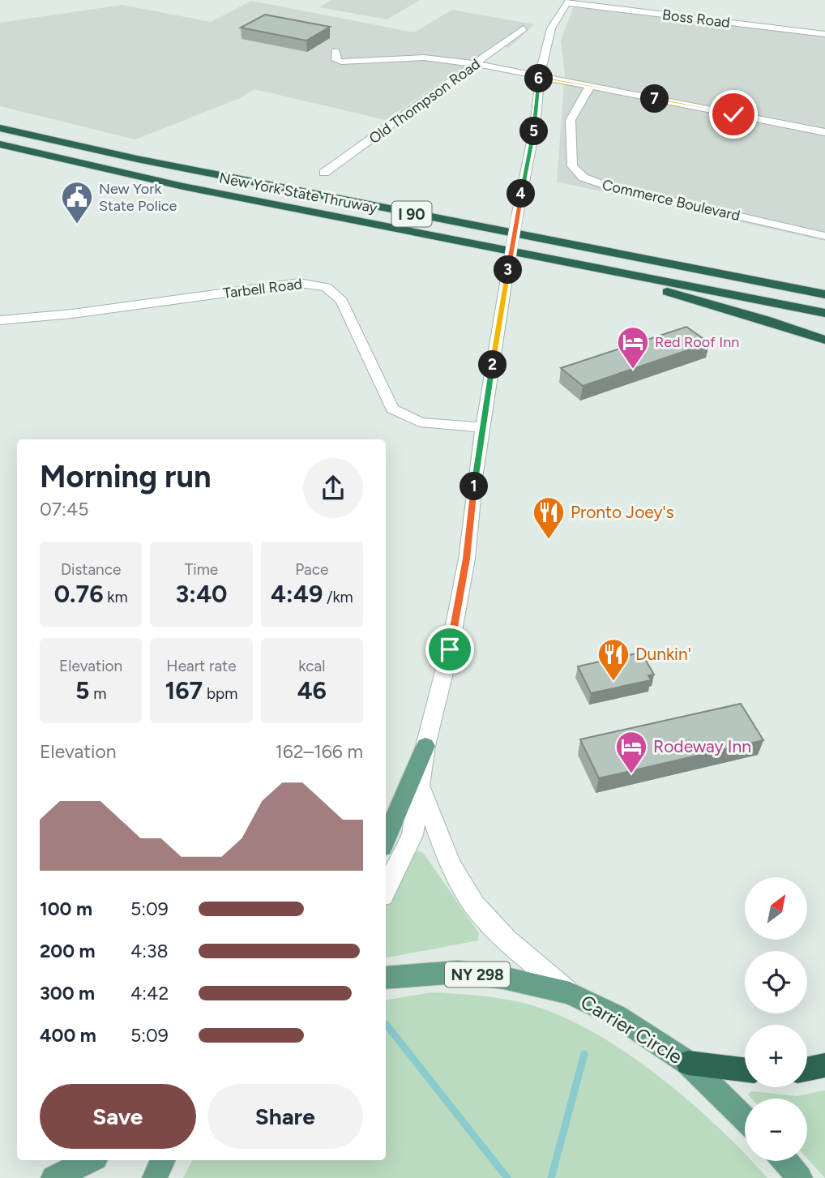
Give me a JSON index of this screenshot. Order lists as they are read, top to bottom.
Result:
{
  "streets": {
    "highway": ["New York State Thruway", "I 90"],
    "main road": ["NY 298", "Carrier Circle"],
    "street": [
      "Boss Road",
      "Old Thompson Road",
      "Commerce Boulevard",
      "Tarbell Road"
    ]
  },
  "places": {
    "public building": ["New York State Police"],
    "hotel": ["Red Roof Inn", "Rodeway Inn"],
    "restaurant": ["Pronto Joey's", "Dunkin'"]
  },
  "north": "top right",
  "page": {
    "pins": [
      "6",
      "7",
      "5",
      "4",
      "3",
      "2",
      "1"
    ],
    "heading": ["Morning run", "07:45"],
    "stats": [
      ["Distance", "0.76 km"],
      ["Time", "3:40"],
      ["Pace", "4:49 /km"],
      ["Elevation", "5 m"],
      ["Heart rate", "167 bpm"],
      ["kcal", "46"]
    ],
    "chart": ["Elevation", "162–166 m"],
    "map_buttons": ["+", "−"],
    "list": [
      {
        "name": "100 m",
        "note": "5:09"
      },
      {
        "name": "200 m",
        "note": "4:38"
      },
      {
        "name": "300 m",
        "note": "4:42"
      },
      {
        "name": "400 m",
        "note": "5:09"
      }
    ],
    "buttons": ["Save", "Share"]
  }
}
